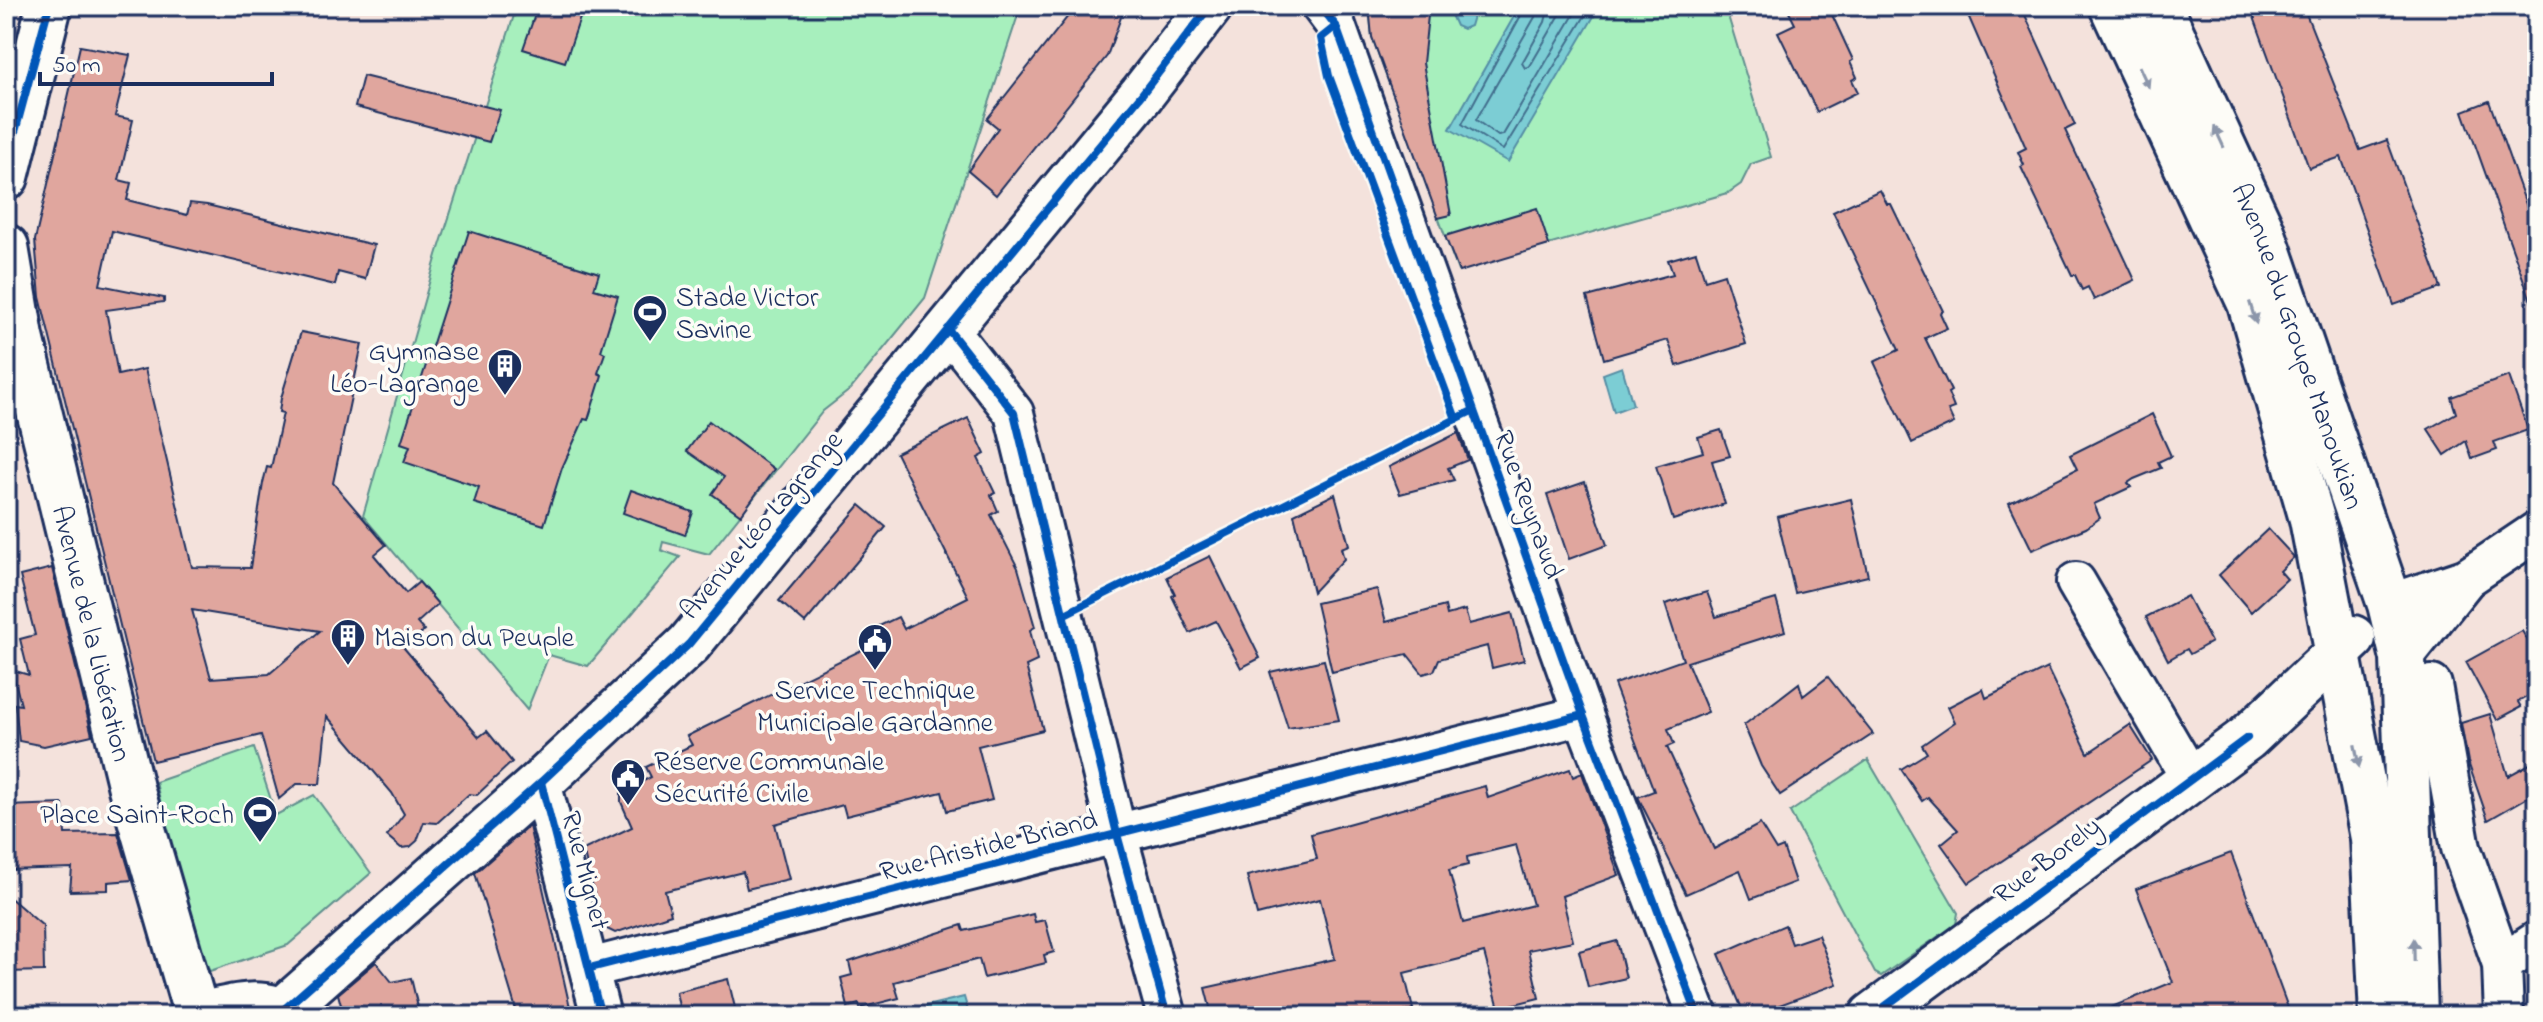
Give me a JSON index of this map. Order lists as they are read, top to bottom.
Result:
{
  "streets": {
    "main road": [
      "Avenue du Groupe Manoukian",
      "Avenue Léo Lagrange",
      "Avenue de la Libération",
      "Rue Borely"
    ],
    "street": ["Rue Reynaud", "Rue Aristide Briand", "Rue Mignet"]
  },
  "crossings": [
    ["Avenue du Groupe Manoukian", "Rue Borely"],
    ["Rue Reynaud", "Rue Aristide Briand"],
    ["Avenue Léo Lagrange", "Rue Mignet"],
    ["Rue Aristide Briand", "Rue Mignet"]
  ],
  "places": {
    "sports": ["Stade Victor Savine", "Place Saint-Roch"],
    "building": ["Gymnase Léo-Lagrange", "Maison du Peuple"],
    "public building": ["Service Technique Municipale Gardanne", "Réserve Communale Sécurité Civile"]
  },
  "scale_bar": "50 m"
}
